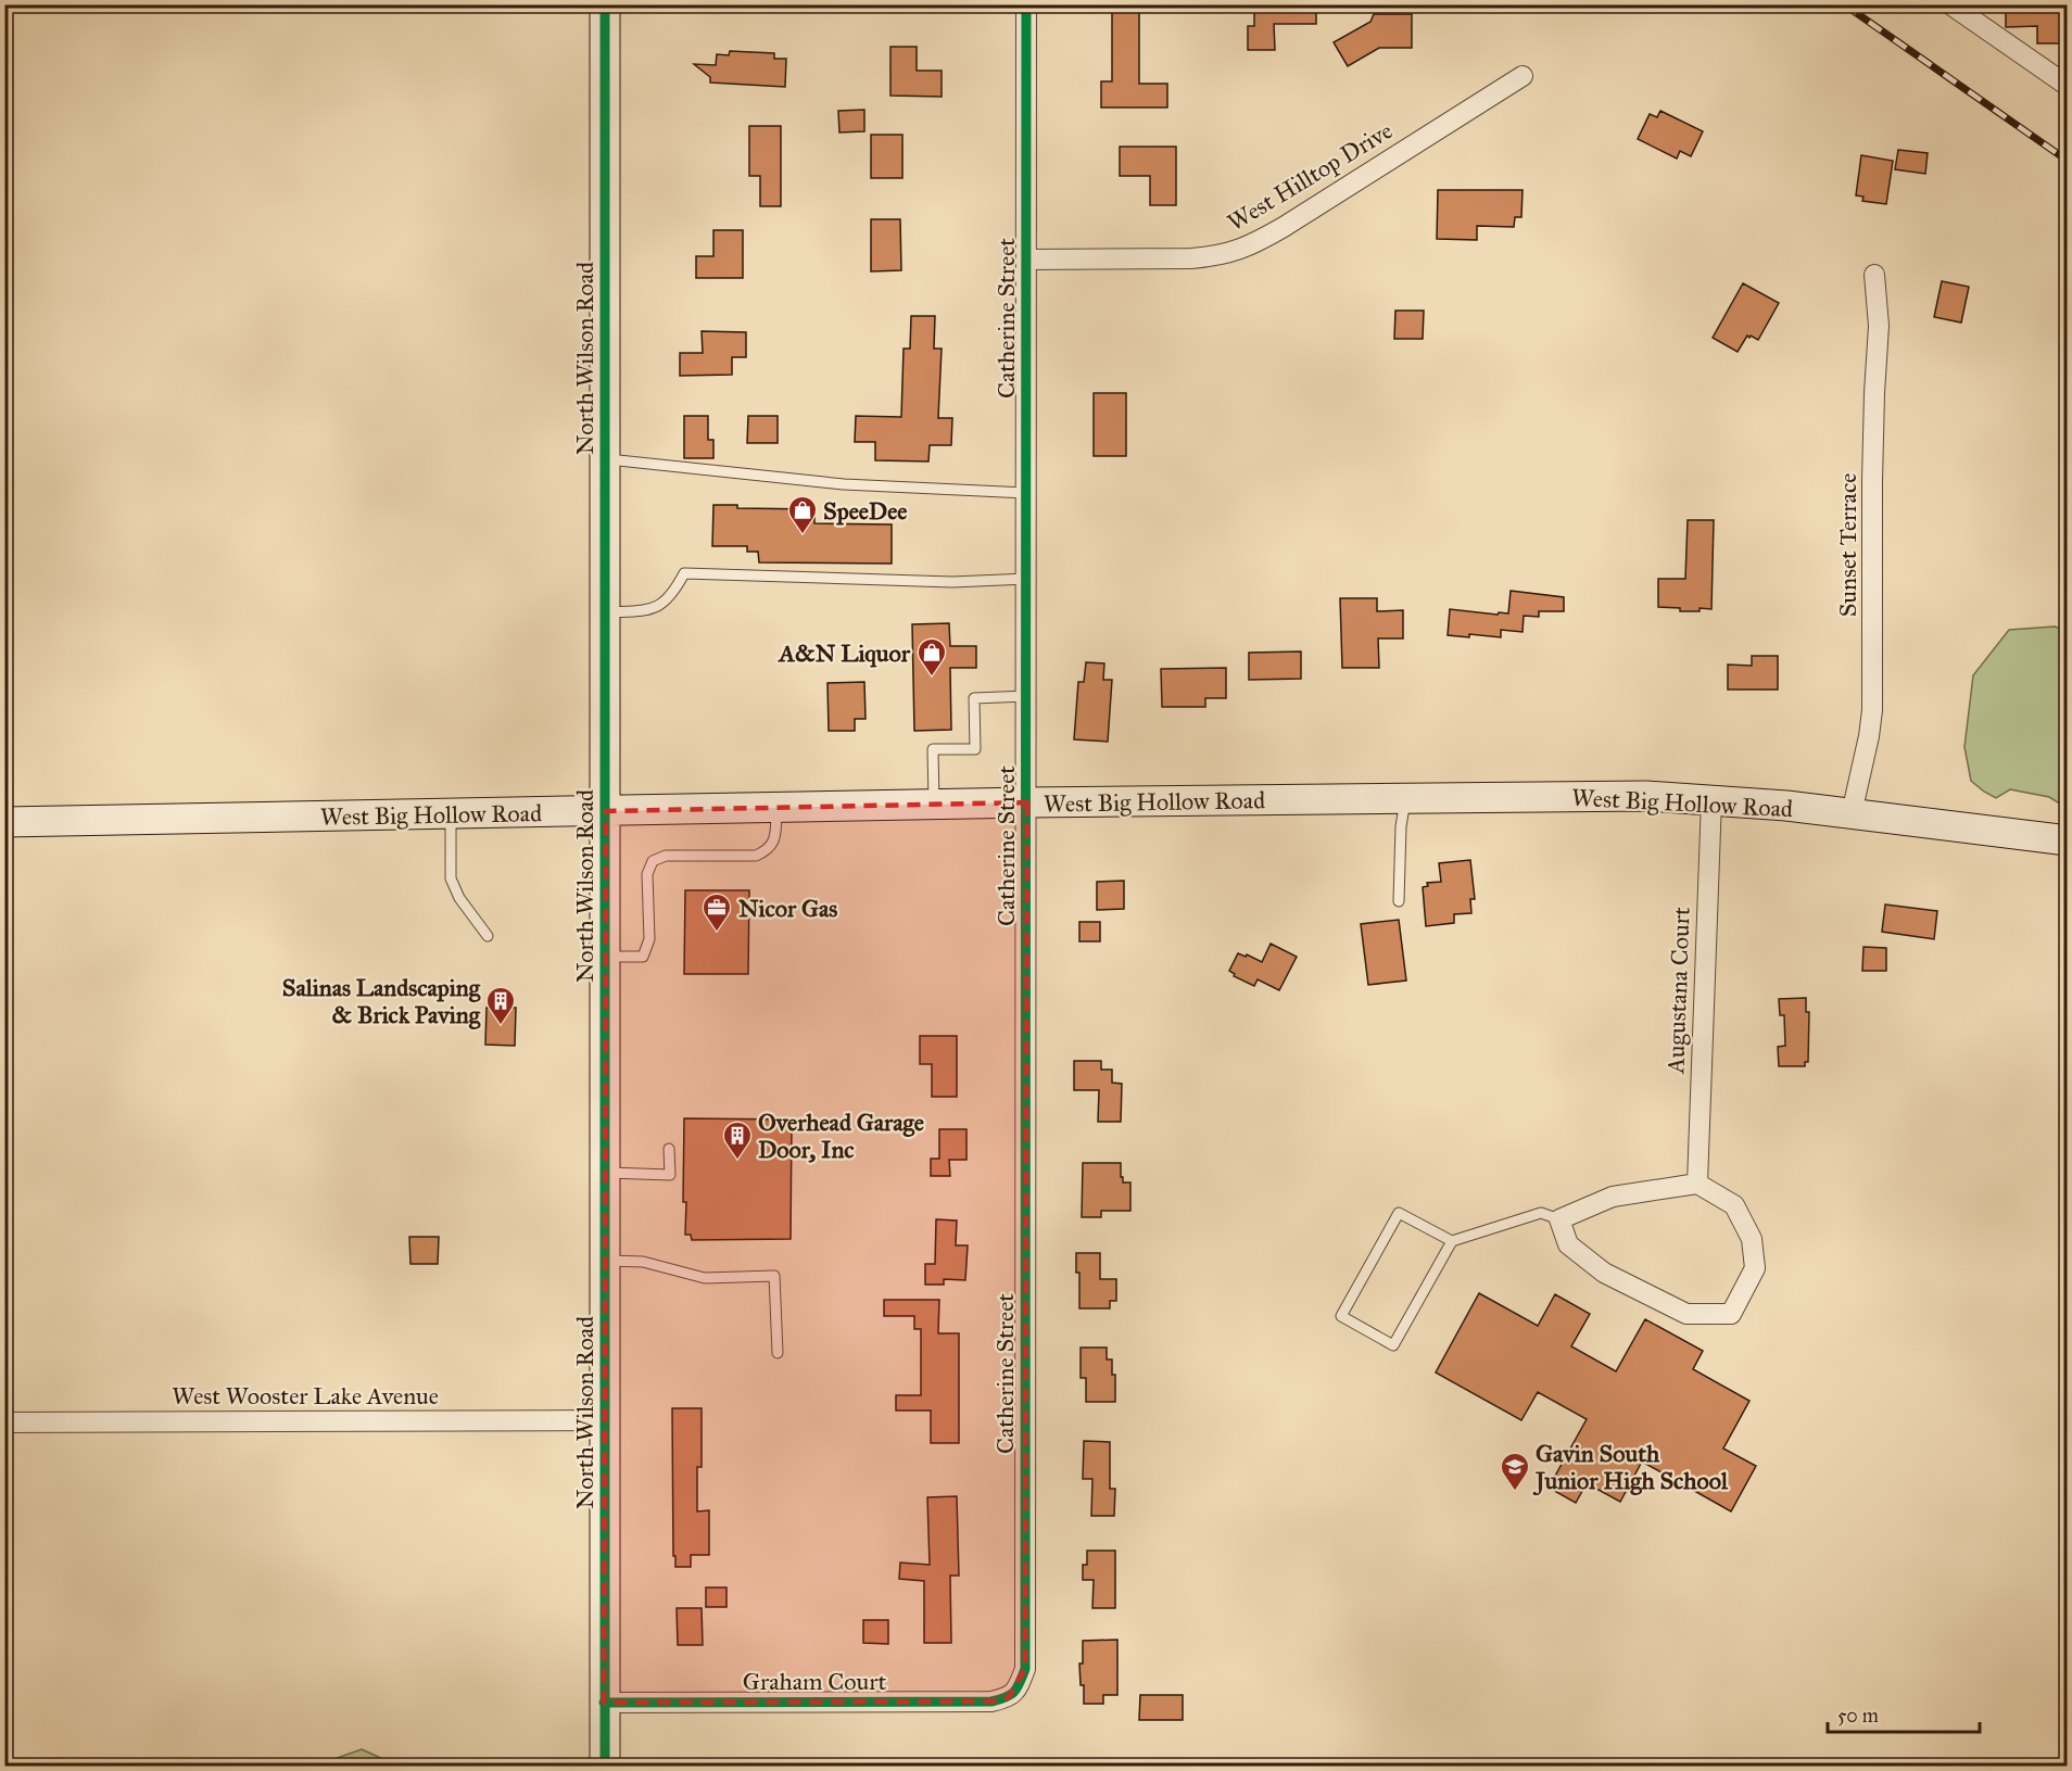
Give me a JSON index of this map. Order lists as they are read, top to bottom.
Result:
{
  "streets": {
    "main road": ["North Wilson Road", "West Big Hollow Road"],
    "street": [
      "West Hilltop Drive",
      "Catherine Street",
      "Sunset Terrace",
      "Augustana Court",
      "West Wooster Lake Avenue",
      "Graham Court"
    ]
  },
  "crossings": [
    ["West Hilltop Drive", "Catherine Street"],
    ["Catherine Street", "West Big Hollow Road"],
    ["Catherine Street", "Graham Court"],
    ["North Wilson Road", "West Big Hollow Road"],
    ["North Wilson Road", "West Wooster Lake Avenue"],
    ["North Wilson Road", "Graham Court"],
    ["Sunset Terrace", "West Big Hollow Road"],
    ["West Big Hollow Road", "Augustana Court"]
  ],
  "places": {
    "shop": ["SpeeDee", "A&N Liquor"],
    "office": ["Nicor Gas"],
    "building": ["Salinas Landscaping & Brick Paving", "Overhead Garage Door, Inc"],
    "school or university": ["Gavin South Junior High School"]
  },
  "scale_bar": "50 m"
}
